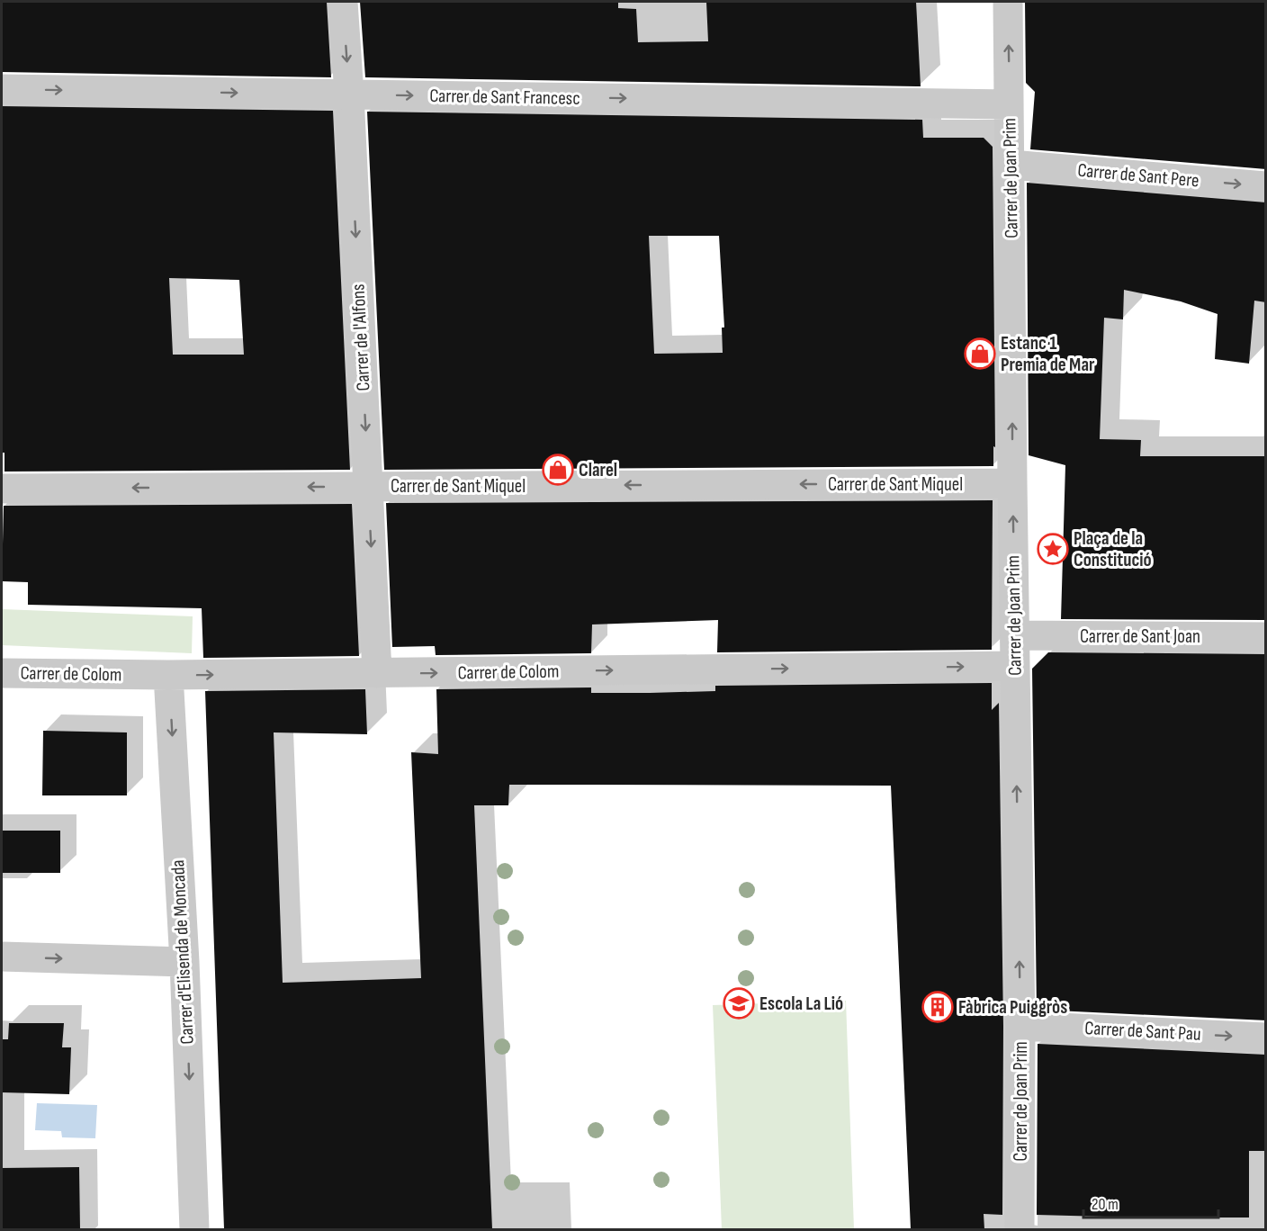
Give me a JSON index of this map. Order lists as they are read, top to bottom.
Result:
{
  "streets": {
    "street": [
      "Carrer de Sant Francesc",
      "Carrer de Sant Pere",
      "Carrer de Joan Prim",
      "Carrer de l'Alfons",
      "Carrer de Sant Miquel",
      "Carrer de Sant Joan",
      "Carrer de Colom",
      "Carrer d'Elisenda de Moncada",
      "Carrer de Sant Pau"
    ]
  },
  "crossings": [
    ["Carrer de Sant Francesc", "Carrer de Joan Prim"],
    ["Carrer de Sant Francesc", "Carrer de l'Alfons"],
    ["Carrer de Sant Pere", "Carrer de Joan Prim"],
    ["Carrer de Joan Prim", "Carrer de Sant Miquel"],
    ["Carrer de Joan Prim", "Carrer de Sant Joan"],
    ["Carrer de Joan Prim", "Carrer de Colom"],
    ["Carrer de Joan Prim", "Carrer de Sant Pau"],
    ["Carrer de l'Alfons", "Carrer de Sant Miquel"],
    ["Carrer de l'Alfons", "Carrer de Colom"],
    ["Carrer de Colom", "Carrer d'Elisenda de Moncada"]
  ],
  "one_way": [
    "Carrer de Sant Francesc",
    "Carrer de Sant Pere",
    "Carrer de Joan Prim",
    "Carrer de l'Alfons",
    "Carrer de Sant Miquel",
    "Carrer de Colom",
    "Carrer d'Elisenda de Moncada",
    "Carrer de Sant Pau"
  ],
  "places": {
    "shop": ["Estanc 1 Premia de Mar", "Clarel"],
    "place": ["Plaça de la Constitució"],
    "school or university": ["Escola La Lió"],
    "building": ["Fàbrica Puiggròs"]
  },
  "scale_bar": "20 m"
}
